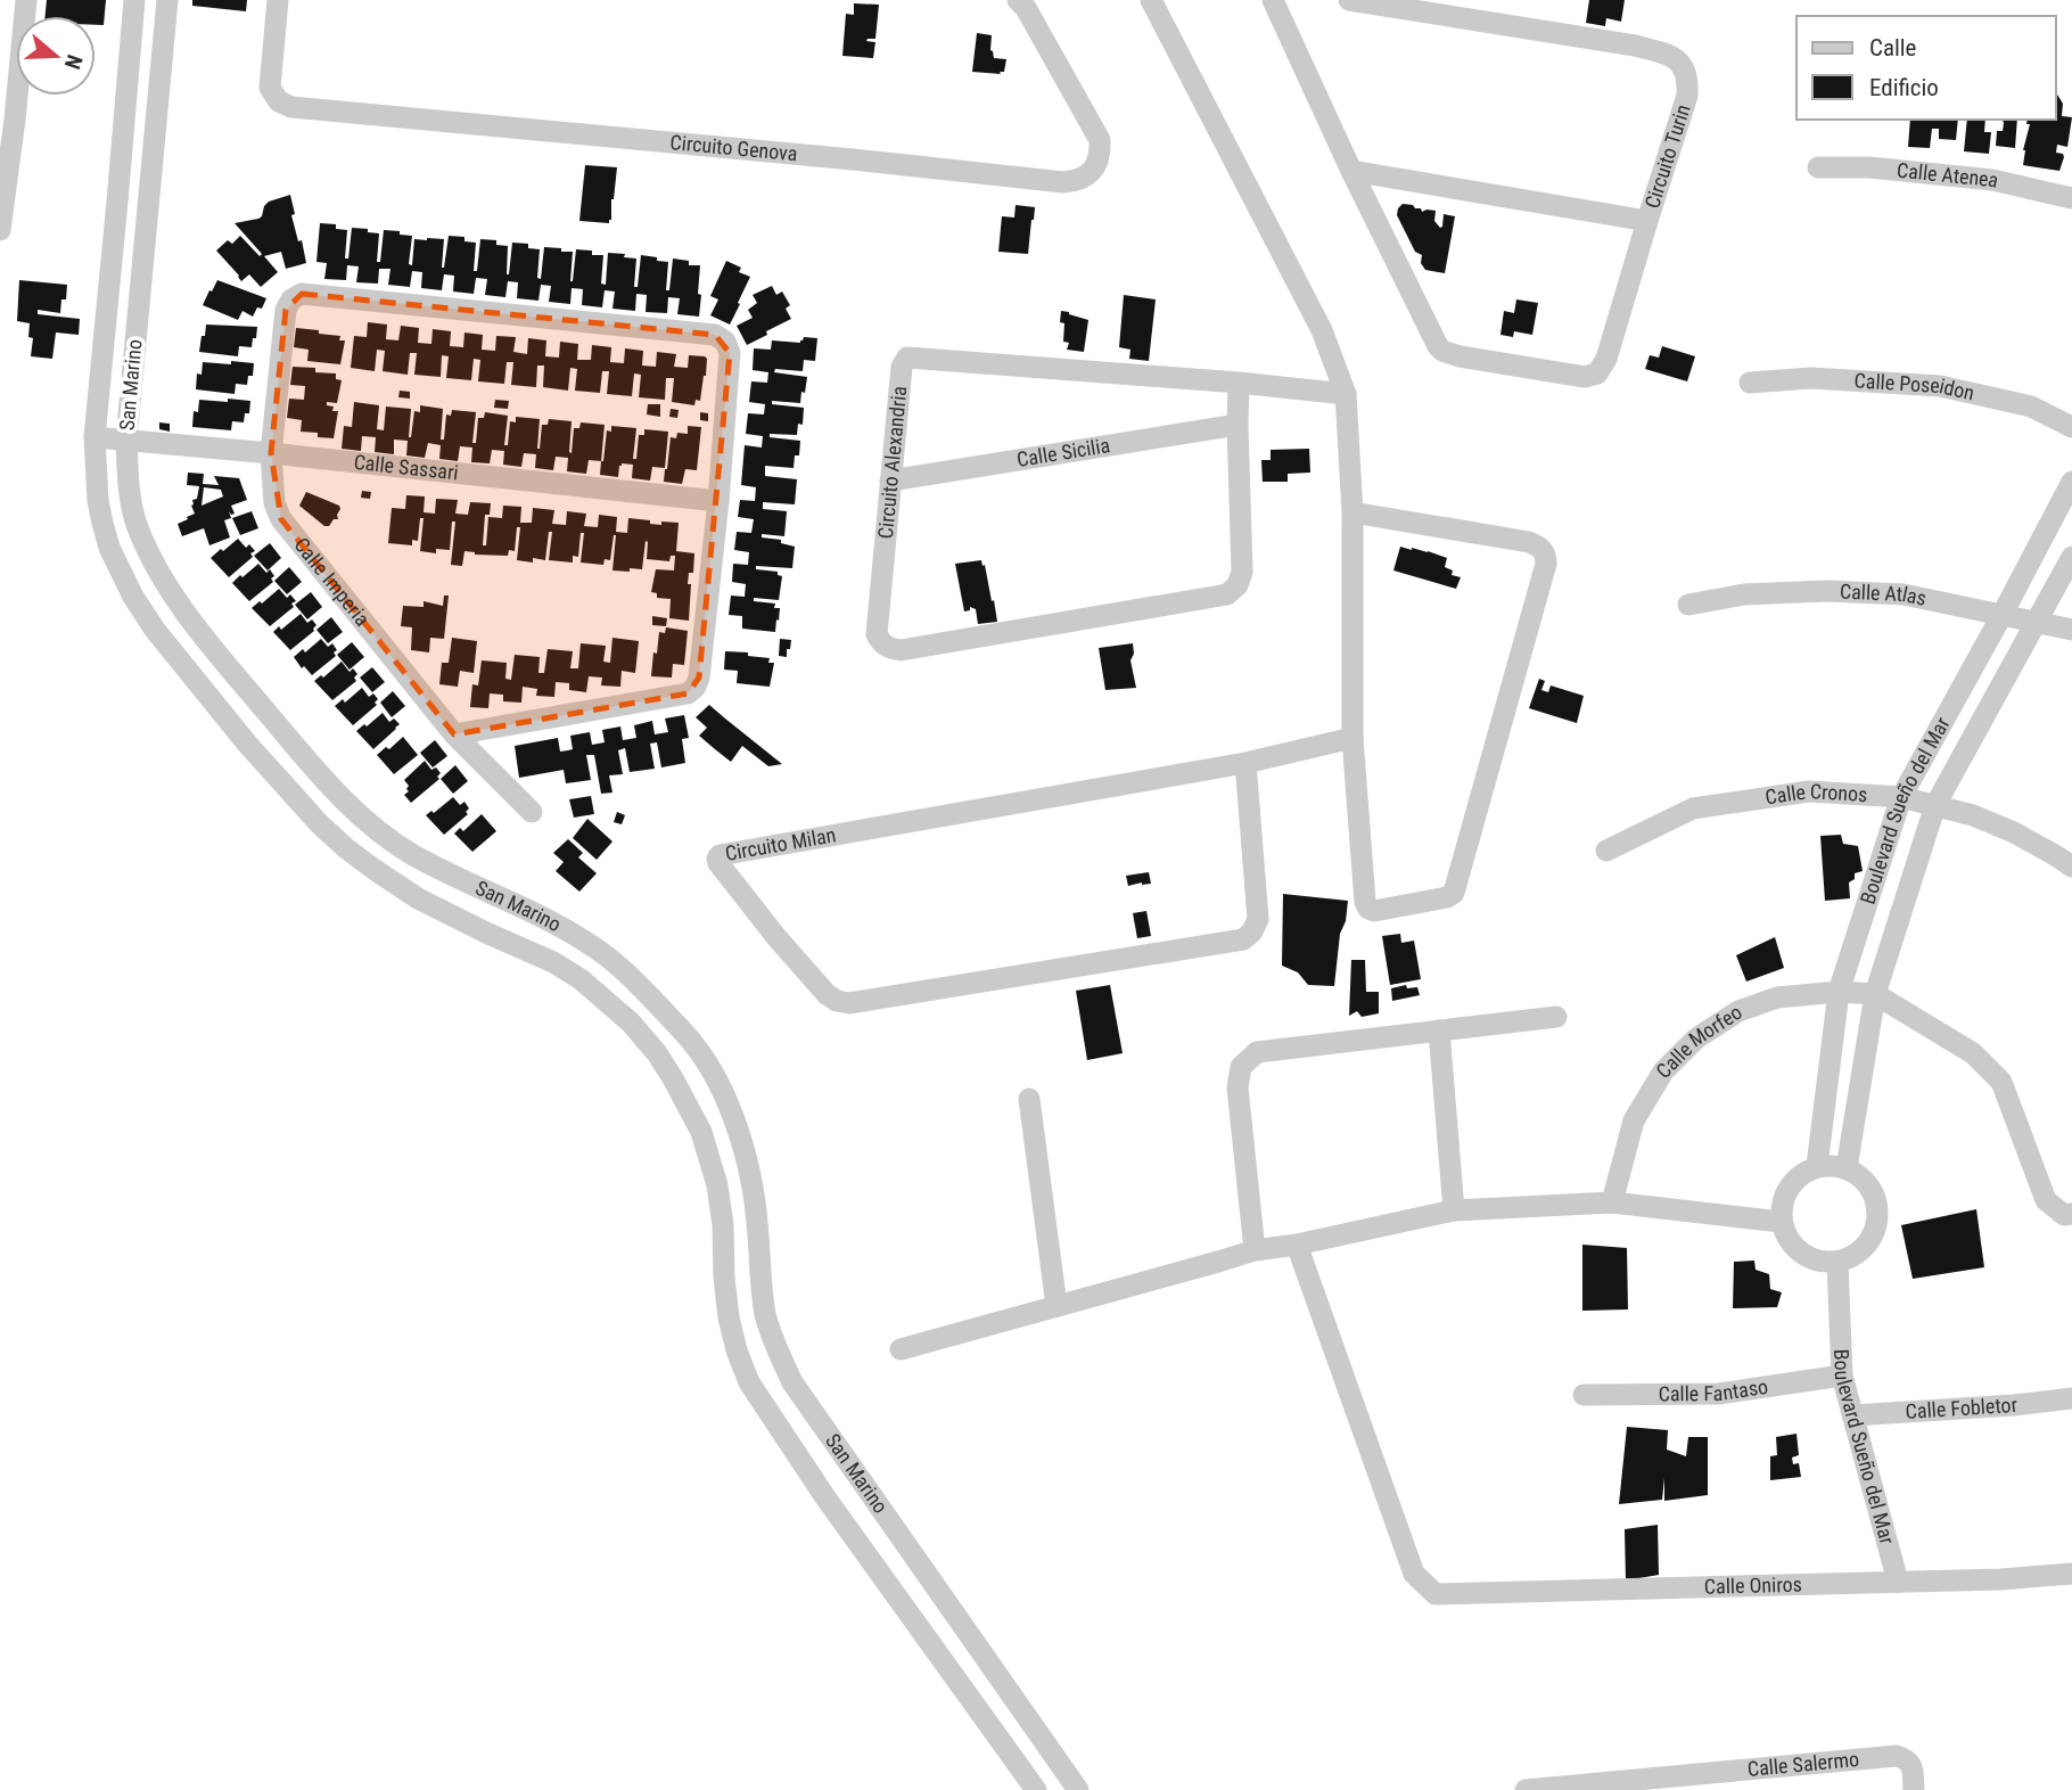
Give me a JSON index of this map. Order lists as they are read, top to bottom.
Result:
{
  "streets": {
    "street": [
      "Circuito Genova",
      "Circuito Turin",
      "Calle Atenea",
      "San Marino",
      "Calle Poseidon",
      "Calle Sicilia",
      "Circuito Alexandria",
      "Calle Sassari",
      "Calle Imperia",
      "Calle Atlas",
      "Calle Cronos",
      "Boulevard Sueño del Mar",
      "Circuito Milan",
      "Calle Morfeo",
      "Calle Fantaso",
      "Calle Fobletor",
      "Calle Oniros",
      "Calle Salermo"
    ]
  },
  "crossings": [
    ["San Marino", "Calle Sassari"],
    ["Calle Sicilia", "Circuito Alexandria"],
    ["Calle Sassari", "Calle Imperia"],
    ["Calle Atlas", "Boulevard Sueño del Mar"],
    ["Calle Cronos", "Boulevard Sueño del Mar"],
    ["Boulevard Sueño del Mar", "Calle Morfeo"],
    ["Boulevard Sueño del Mar", "Calle Fantaso"],
    ["Boulevard Sueño del Mar", "Calle Fobletor"],
    ["Boulevard Sueño del Mar", "Calle Oniros"]
  ],
  "legend": ["Calle", "Edificio"],
  "north": "right"
}
